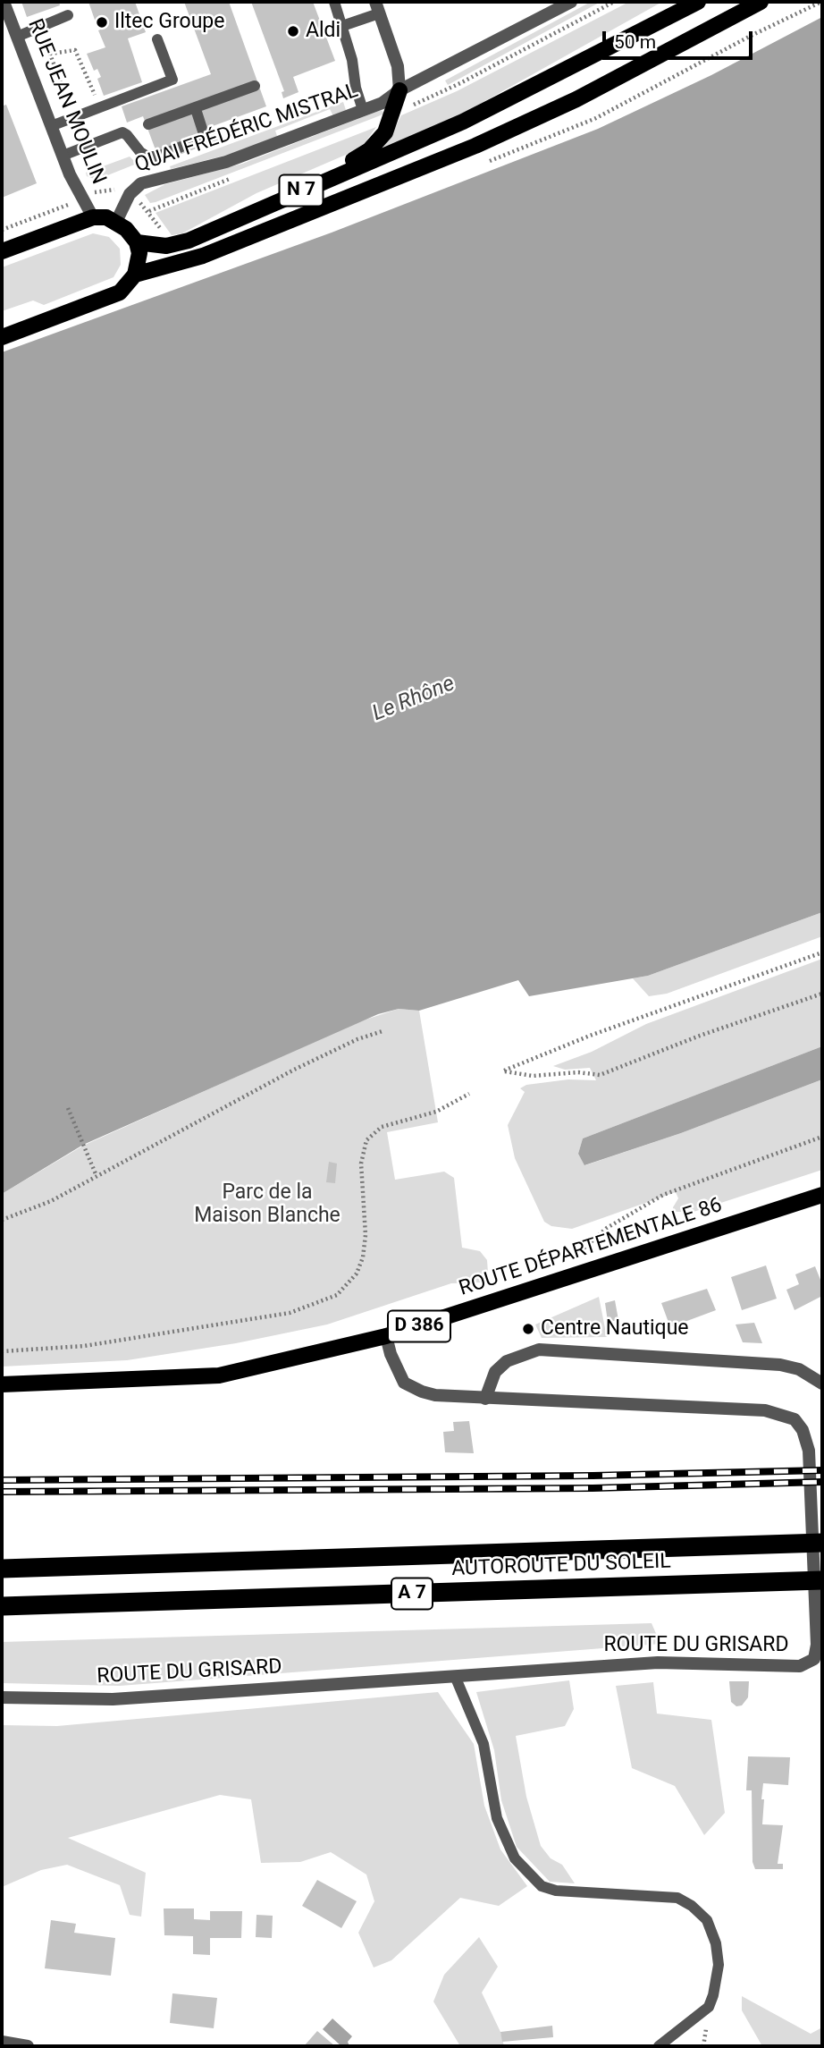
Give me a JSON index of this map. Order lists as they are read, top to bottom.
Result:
{
  "streets": {
    "highway": ["AUTOROUTE DU SOLEIL", "A 7"],
    "main road": ["N 7", "ROUTE DÉPARTEMENTALE 86", "D 386"],
    "street": ["RUE JEAN MOULIN", "QUAI FRÉDÉRIC MISTRAL", "ROUTE DU GRISARD"]
  },
  "crossings": [
    ["ROUTE DÉPARTEMENTALE 86", "ROUTE DU GRISARD"]
  ],
  "water": ["Le Rhône"],
  "parks": ["Parc de la Maison Blanche"],
  "places": ["Iltec Groupe", "Aldi", "Centre Nautique"],
  "scale_bar": "50 m"
}
